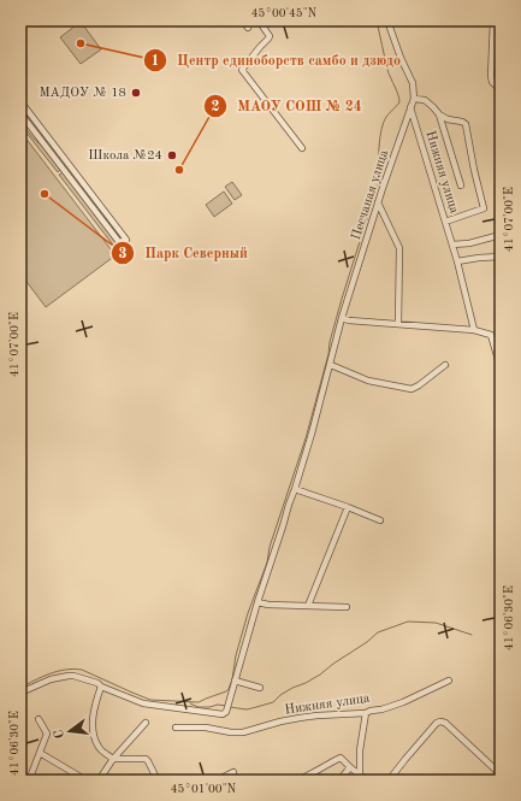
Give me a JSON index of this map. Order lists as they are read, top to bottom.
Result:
{
  "streets": {
    "street": ["Нижняя улица", "Песчаная улица"]
  },
  "crossings": [
    ["Нижняя улица", "Песчаная улица"]
  ],
  "places": [
    "Центр единоборств самбо и дзюдо",
    "МАДОУ № 18",
    "Школа №24",
    "МАОУ СОШ № 24",
    "Парк Северный"
  ],
  "north": "left",
  "coordinates": [
    "45°00'45\"N",
    "41°07'00\"E",
    "41°06'30\"E",
    "45°01'00\"N"
  ]
}
